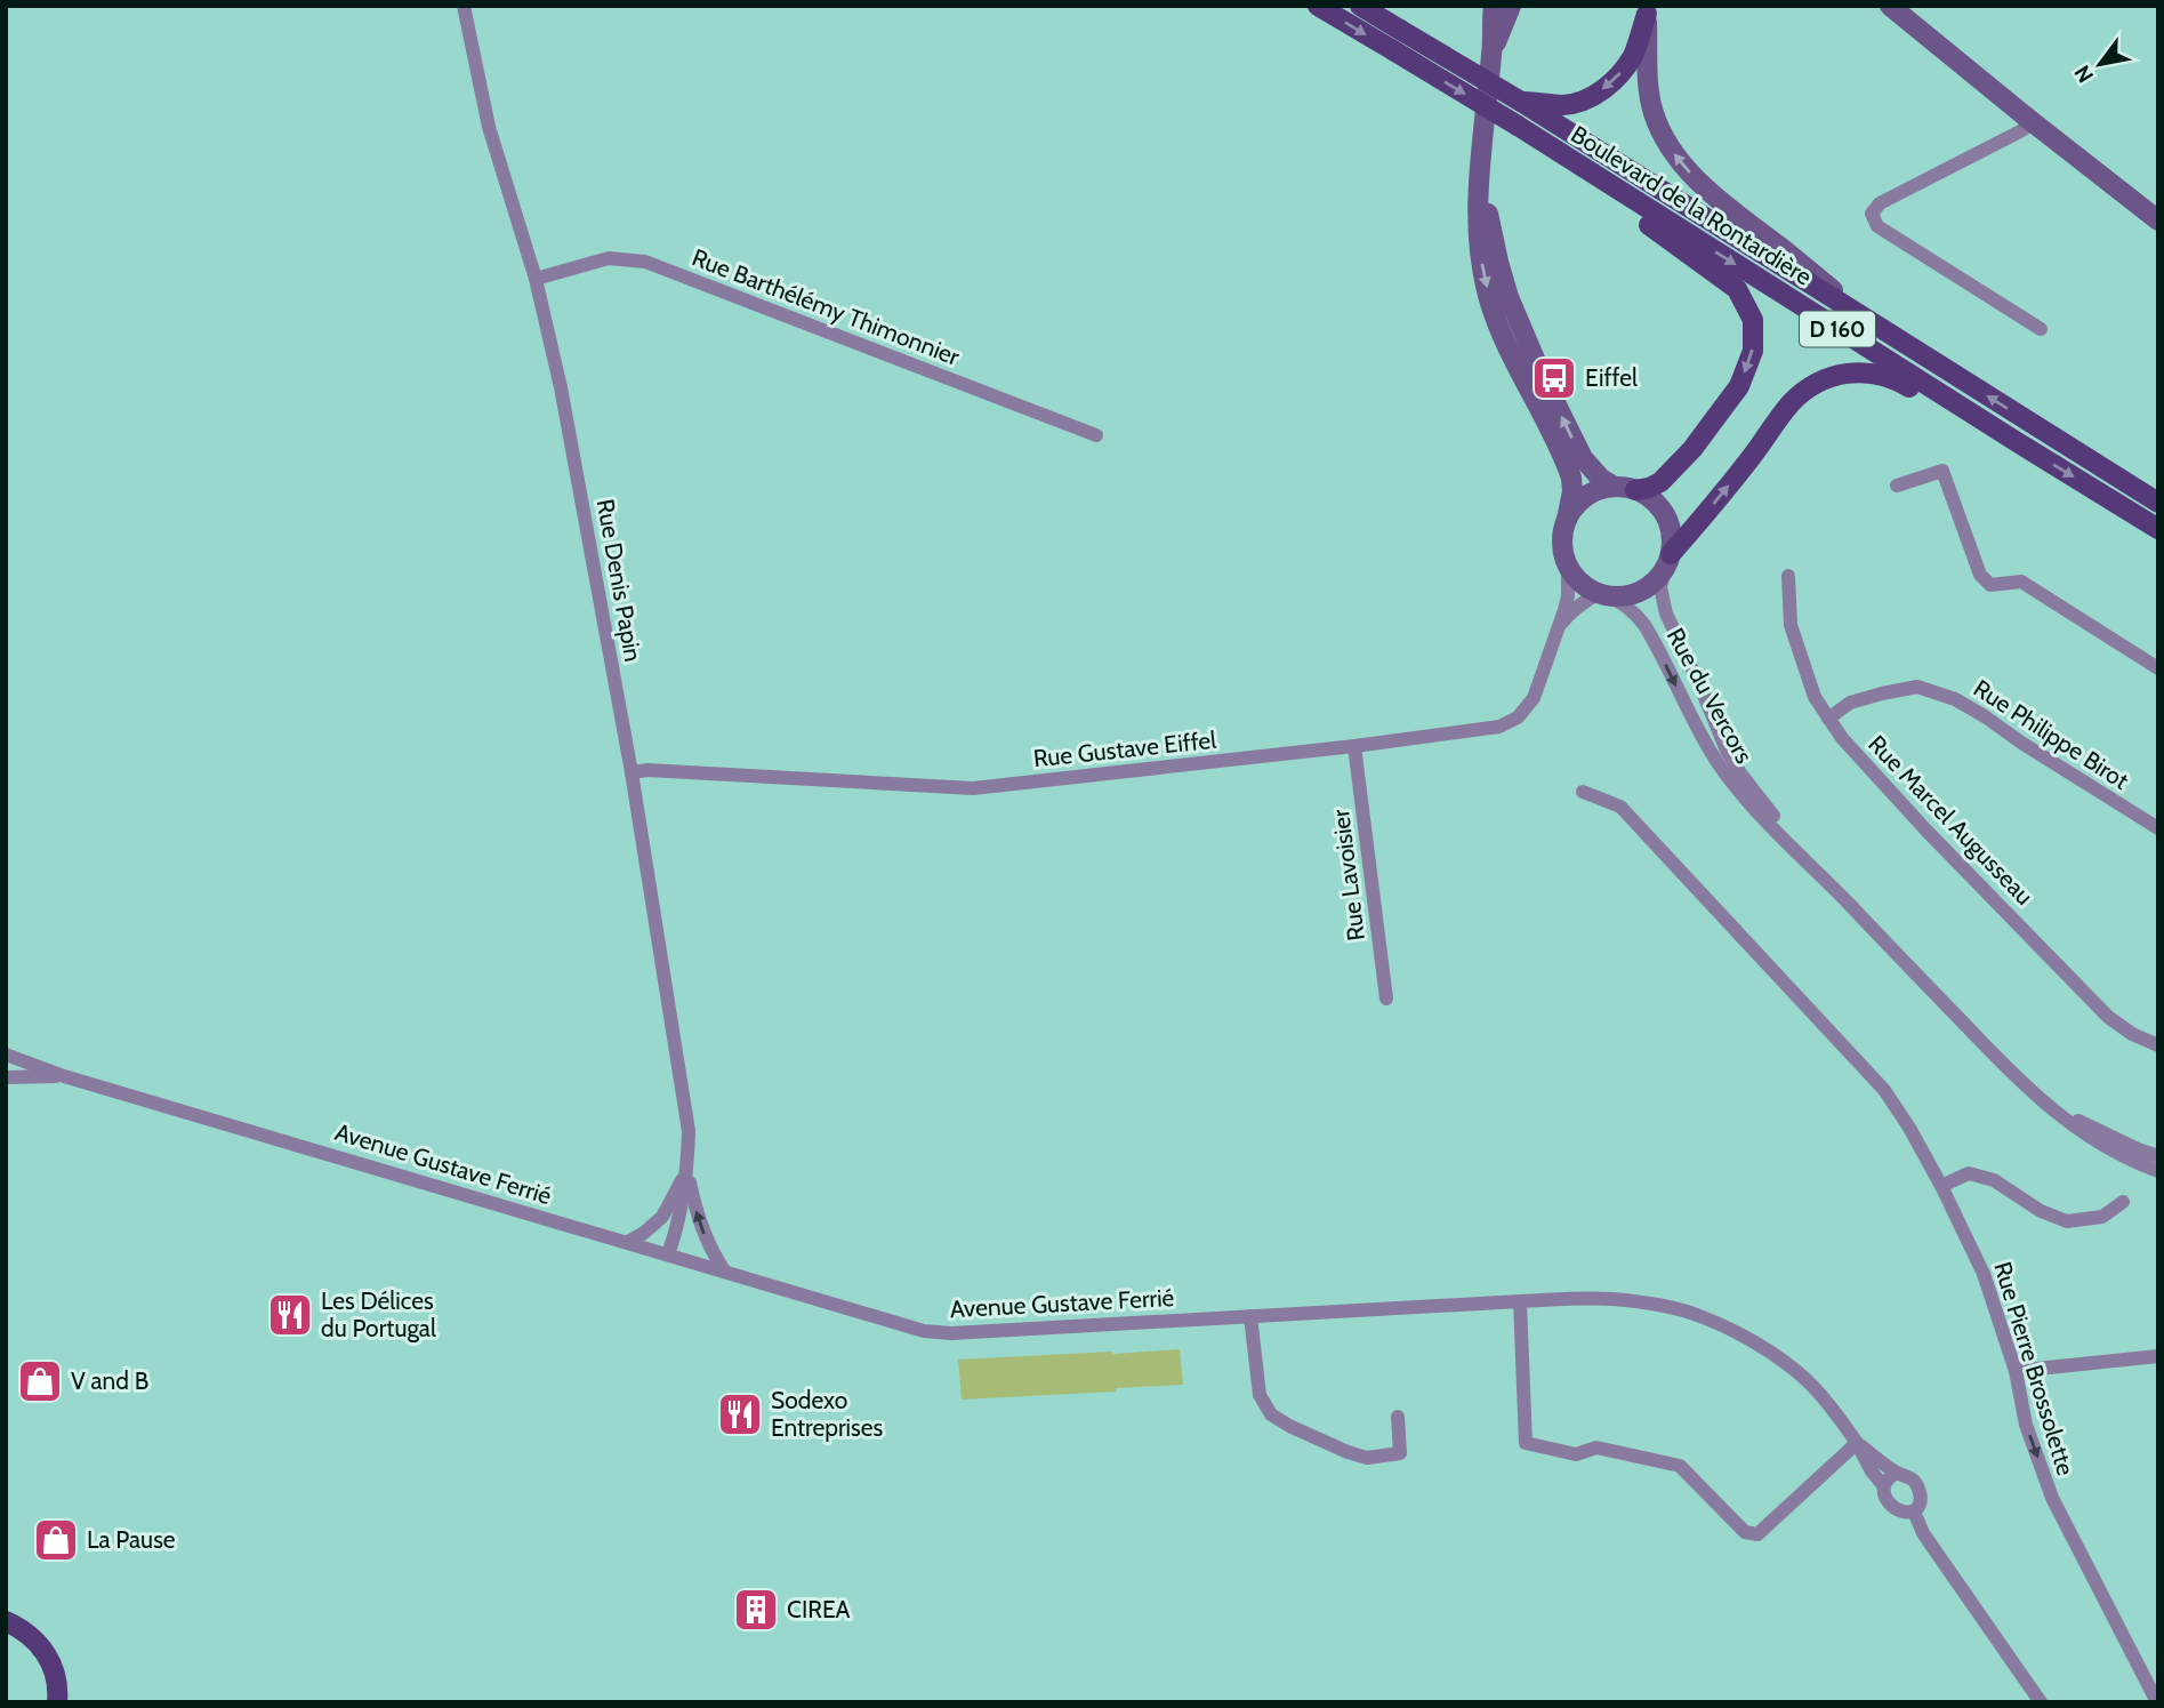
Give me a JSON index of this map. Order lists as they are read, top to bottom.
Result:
{
  "streets": {
    "main road": ["Boulevard de la Rontardière", "D 160"],
    "street": [
      "Rue Barthélémy Thimonnier",
      "Rue Denis Papin",
      "Rue du Vercors",
      "Rue Philippe Birot",
      "Rue Gustave Eiffel",
      "Rue Marcel Augusseau",
      "Rue Lavoisier",
      "Avenue Gustave Ferrié",
      "Rue Pierre Brossolette"
    ]
  },
  "crossings": [
    ["Rue Barthélémy Thimonnier", "Rue Denis Papin"],
    ["Rue Denis Papin", "Rue Gustave Eiffel"],
    ["Rue Denis Papin", "Avenue Gustave Ferrié"],
    ["Rue du Vercors", "Rue Gustave Eiffel"],
    ["Rue Philippe Birot", "Rue Marcel Augusseau"],
    ["Rue Gustave Eiffel", "Rue Lavoisier"]
  ],
  "places": {
    "bus stop": ["Eiffel"],
    "restaurant": ["Les Délices du Portugal", "Sodexo Entreprises"],
    "shop": ["V and B", "La Pause"],
    "building": ["CIREA"]
  },
  "north": "bottom left"
}
